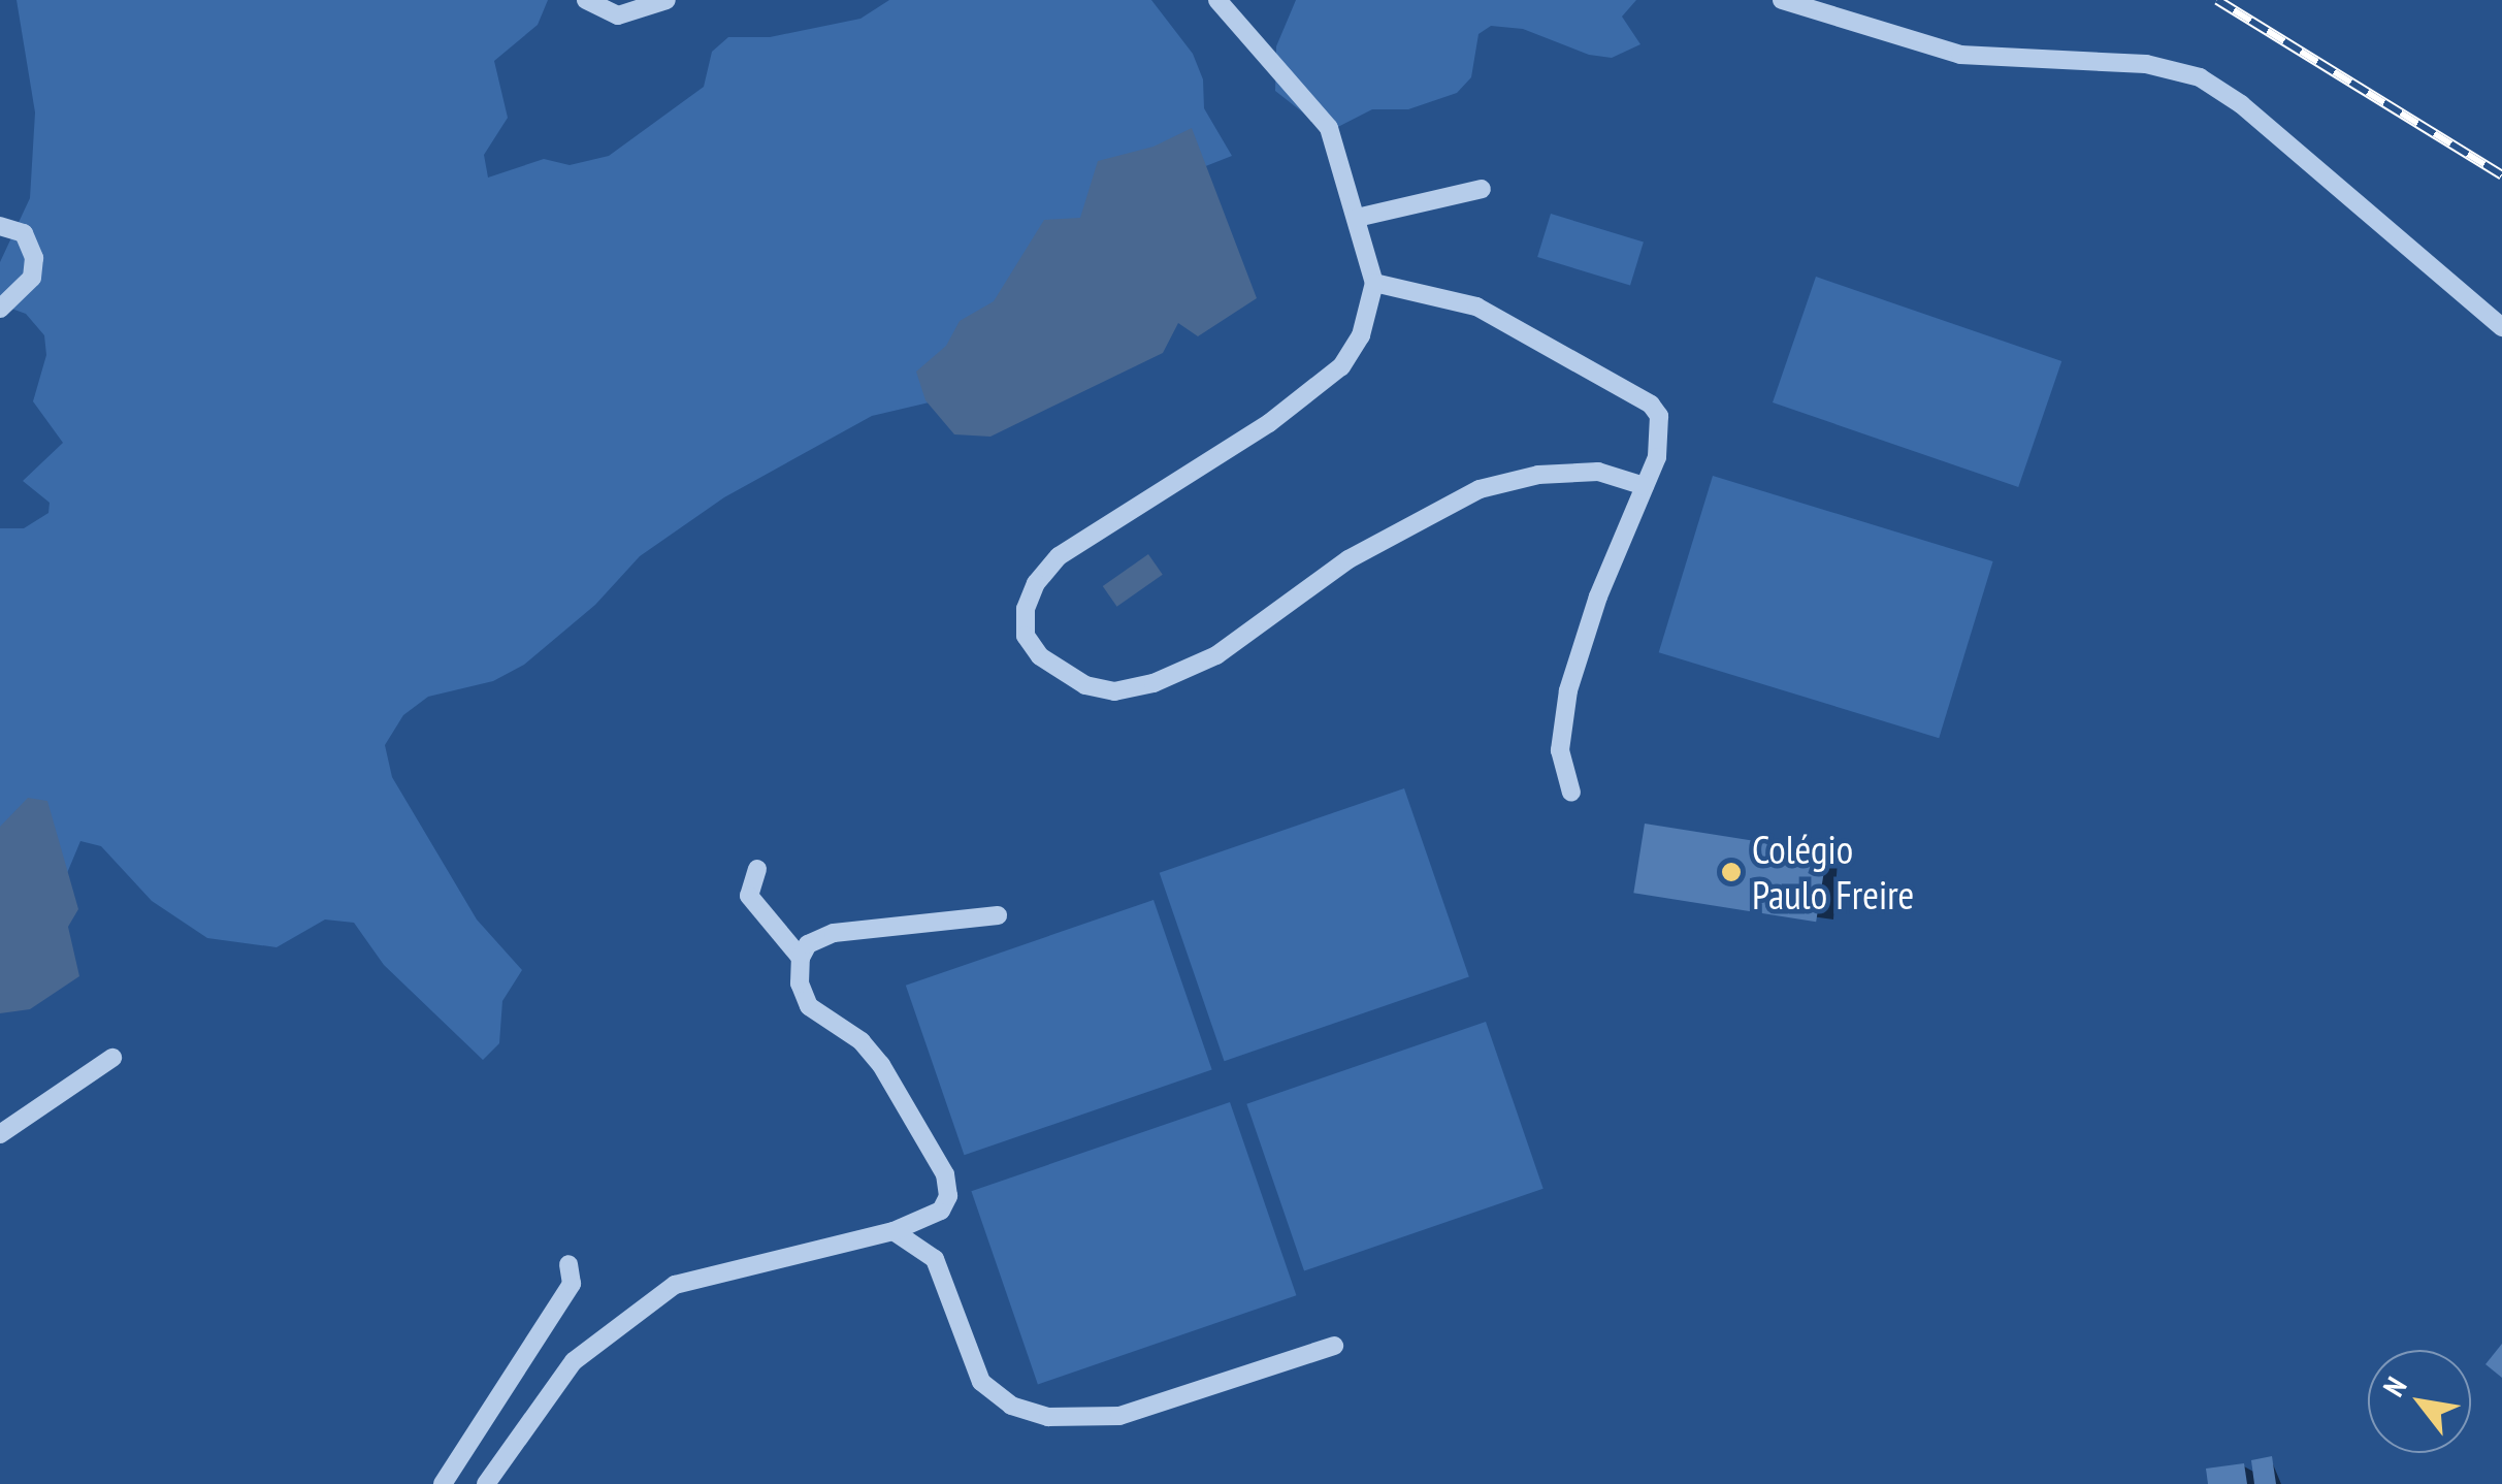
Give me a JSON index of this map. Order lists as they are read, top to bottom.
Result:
{
  "places": ["Colégio Paulo Freire"],
  "north": "top left"
}
